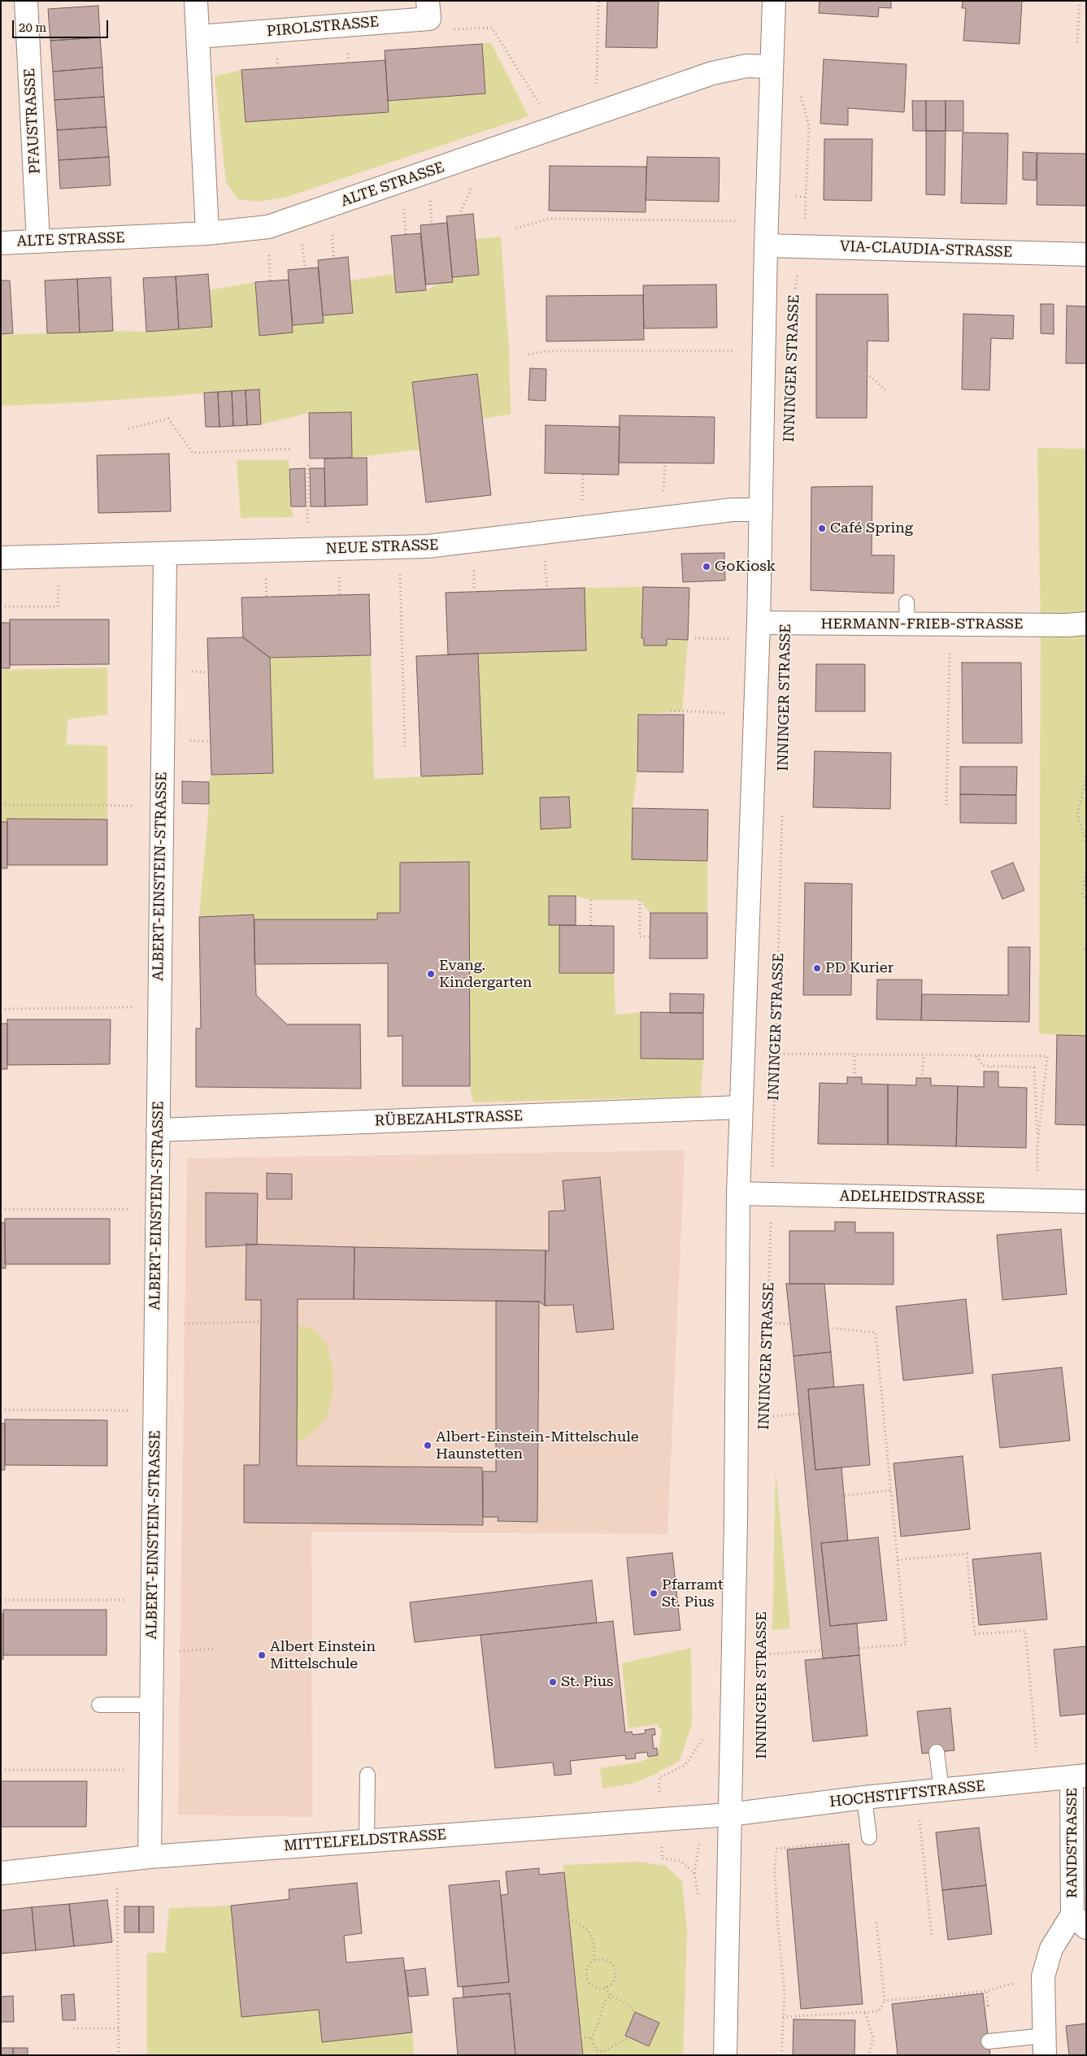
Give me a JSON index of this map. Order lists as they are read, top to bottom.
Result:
{
  "streets": {
    "street": [
      "PIROLSTRASSE",
      "PFAUSTRASSE",
      "ALTE STRASSE",
      "VIA-CLAUDIA-STRASSE",
      "INNINGER STRASSE",
      "NEUE STRASSE",
      "HERMANN-FRIEB-STRASSE",
      "ALBERT-EINSTEIN-STRASSE",
      "RÜBEZAHLSTRASSE",
      "ADELHEIDSTRASSE",
      "HOCHSTIFTSTRASSE",
      "MITTELFELDSTRASSE",
      "RANDSTRASSE"
    ]
  },
  "crossings": [
    ["PFAUSTRASSE", "ALTE STRASSE"],
    ["ALTE STRASSE", "INNINGER STRASSE"],
    ["VIA-CLAUDIA-STRASSE", "INNINGER STRASSE"],
    ["INNINGER STRASSE", "NEUE STRASSE"],
    ["INNINGER STRASSE", "HERMANN-FRIEB-STRASSE"],
    ["INNINGER STRASSE", "RÜBEZAHLSTRASSE"],
    ["INNINGER STRASSE", "ADELHEIDSTRASSE"],
    ["INNINGER STRASSE", "HOCHSTIFTSTRASSE"],
    ["INNINGER STRASSE", "MITTELFELDSTRASSE"],
    ["NEUE STRASSE", "ALBERT-EINSTEIN-STRASSE"],
    ["ALBERT-EINSTEIN-STRASSE", "RÜBEZAHLSTRASSE"],
    ["ALBERT-EINSTEIN-STRASSE", "MITTELFELDSTRASSE"],
    ["HOCHSTIFTSTRASSE", "MITTELFELDSTRASSE"],
    ["HOCHSTIFTSTRASSE", "RANDSTRASSE"]
  ],
  "places": [
    "Café Spring",
    "GoKiosk",
    "PD Kurier",
    "Evang. Kindergarten",
    "Albert-Einstein-Mittelschule Haunstetten",
    "Pfarramt St. Pius",
    "Albert Einstein Mittelschule",
    "St. Pius"
  ],
  "scale_bar": "20 m"
}
